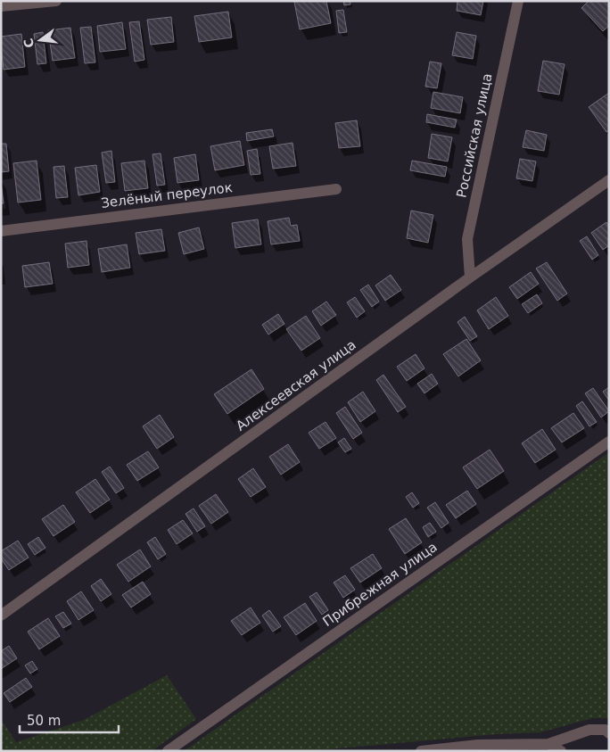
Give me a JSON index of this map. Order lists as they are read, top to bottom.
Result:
{
  "streets": {
    "street": [
      "Российская улица",
      "Зелёный переулок",
      "Алексеевская улица",
      "Прибрежная улица"
    ]
  },
  "crossings": [
    ["Российская улица", "Алексеевская улица"]
  ],
  "scale_bar": "50 m",
  "north": "left"
}
